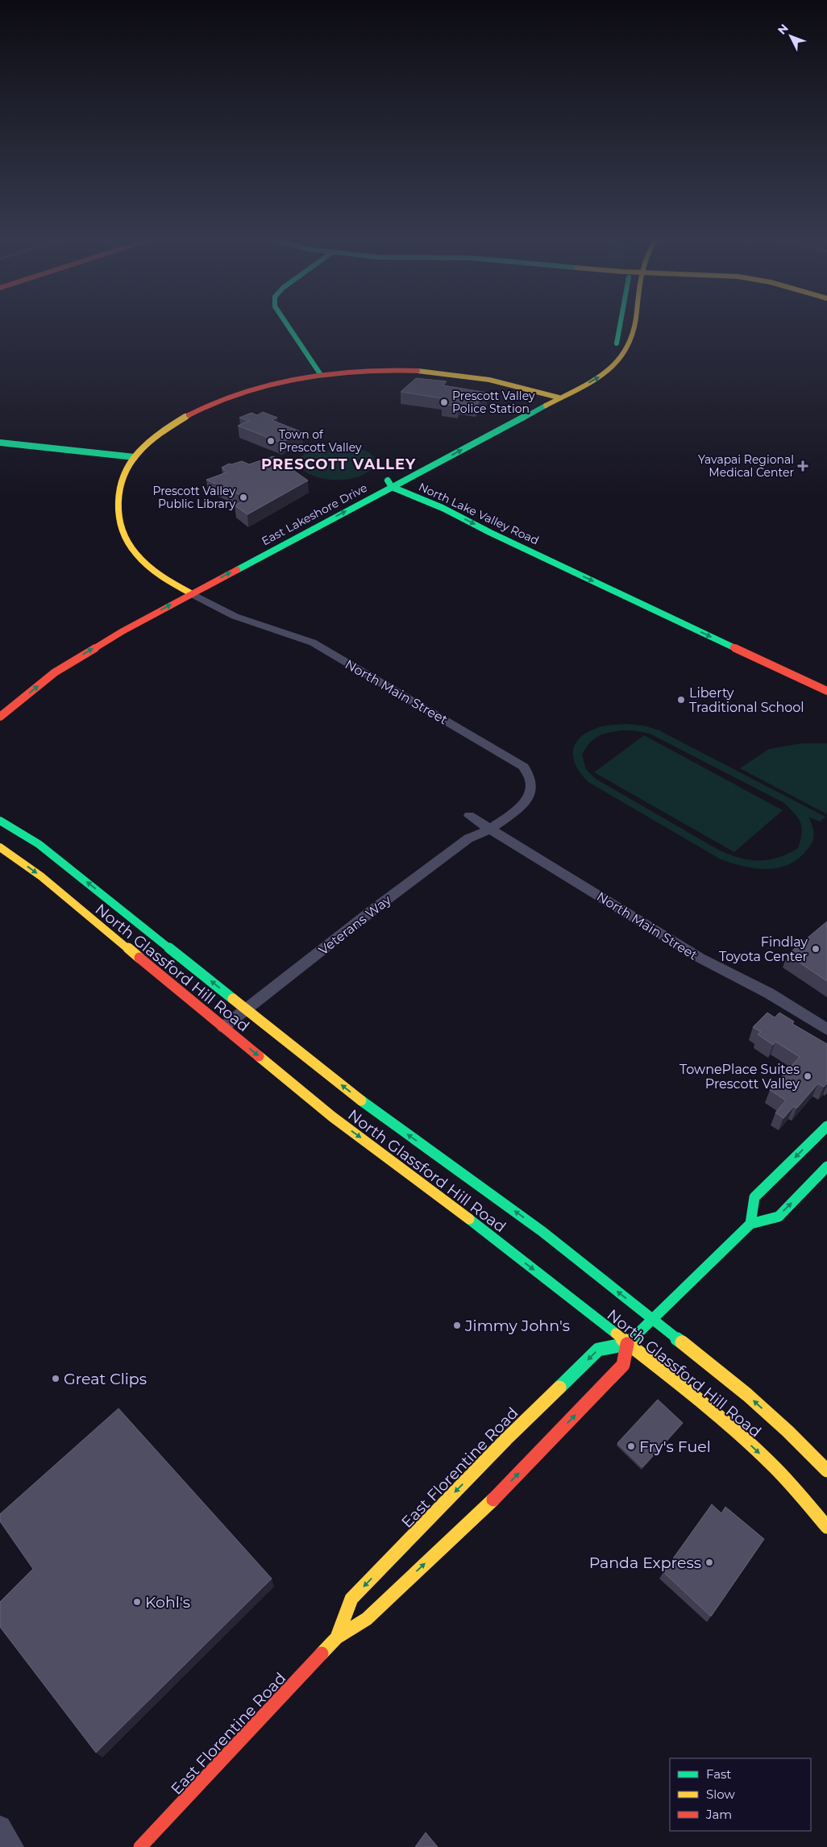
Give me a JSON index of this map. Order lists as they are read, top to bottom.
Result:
{
  "streets": {
    "street": [
      "North Lake Valley Road",
      "East Lakeshore Drive",
      "North Main Street",
      "Veterans Way",
      "North Glassford Hill Road",
      "East Florentine Road"
    ]
  },
  "crossings": [
    ["North Lake Valley Road", "East Lakeshore Drive"],
    ["East Lakeshore Drive", "North Main Street"],
    ["North Main Street", "Veterans Way"],
    ["Veterans Way", "North Glassford Hill Road"],
    ["North Glassford Hill Road", "East Florentine Road"]
  ],
  "one_way": ["East Lakeshore Drive"],
  "districts": ["PRESCOTT VALLEY"],
  "places": {
    "other": [
      "Prescott Valley Police Station",
      "Town of Prescott Valley",
      "Prescott Valley Public Library",
      "Liberty Traditional School",
      "Findlay Toyota Center",
      "TownePlace Suites Prescott Valley",
      "Jimmy John's",
      "Great Clips",
      "Fry's Fuel",
      "Panda Express",
      "Kohl's"
    ],
    "health": ["Yavapai Regional Medical Center"]
  },
  "legend": ["Fast", "Slow", "Jam"],
  "north": "top left"
}
